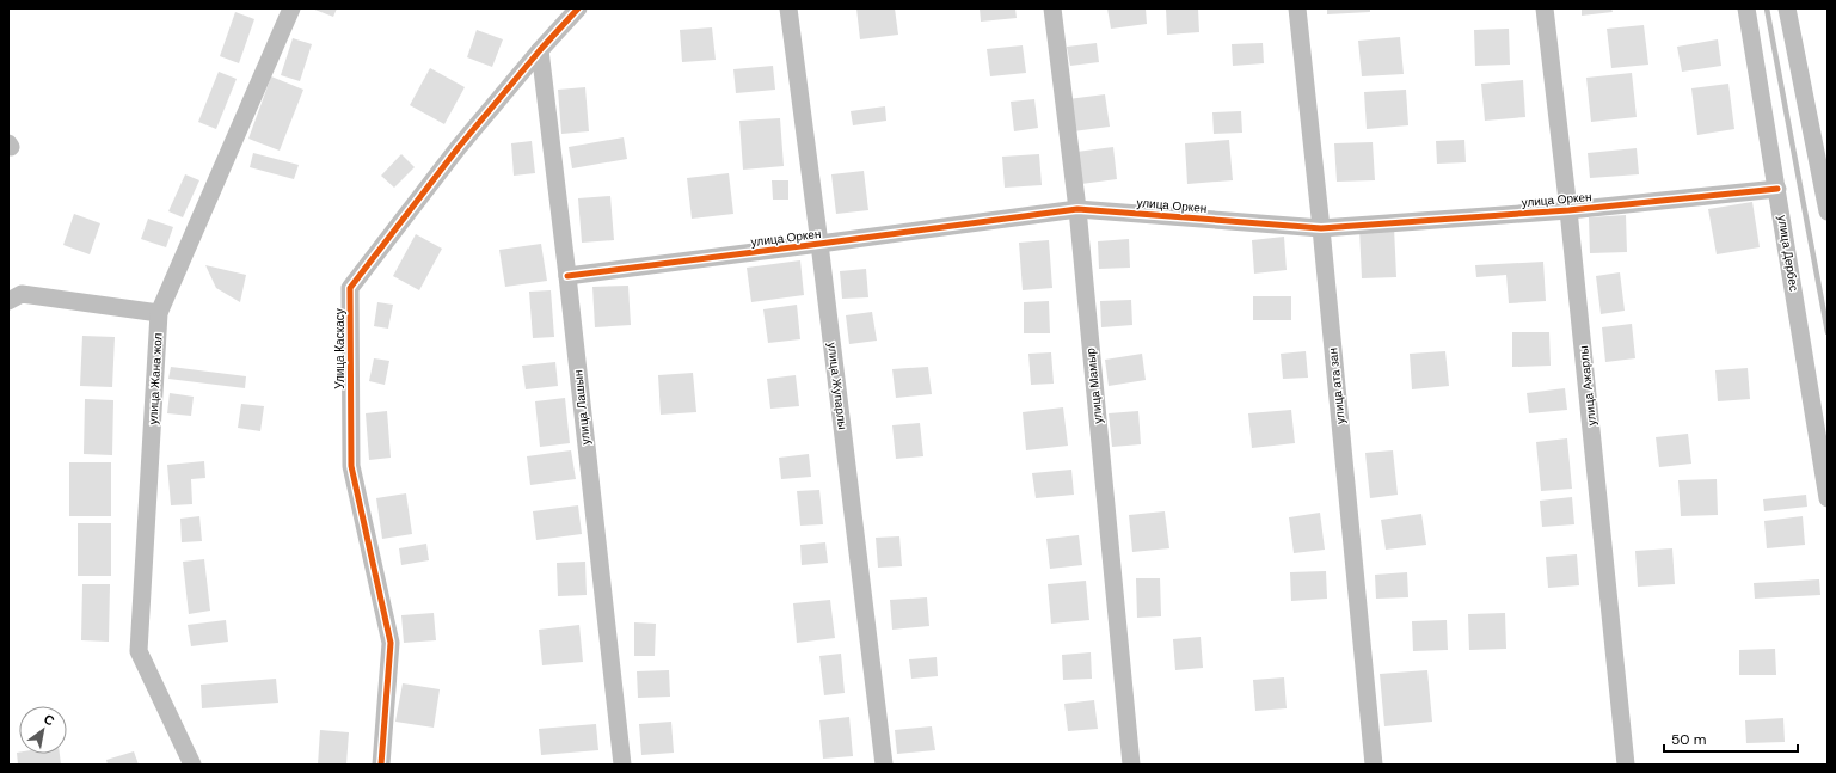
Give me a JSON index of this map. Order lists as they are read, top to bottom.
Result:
{
  "streets": {
    "street": [
      "улица Оркен",
      "улица Дербес",
      "Улица Каскасу",
      "улица Жана жол",
      "улица Жупарлы",
      "улица Мамыр",
      "улица ата зан",
      "улица Ажарлы",
      "улица Лашын"
    ]
  },
  "crossings": [
    ["улица Оркен", "улица Дербес"],
    ["улица Оркен", "улица Жупарлы"],
    ["улица Оркен", "улица Мамыр"],
    ["улица Оркен", "улица ата зан"],
    ["улица Оркен", "улица Ажарлы"],
    ["улица Оркен", "улица Лашын"],
    ["Улица Каскасу", "улица Лашын"]
  ],
  "scale_bar": "50 m",
  "north": "top right"
}
